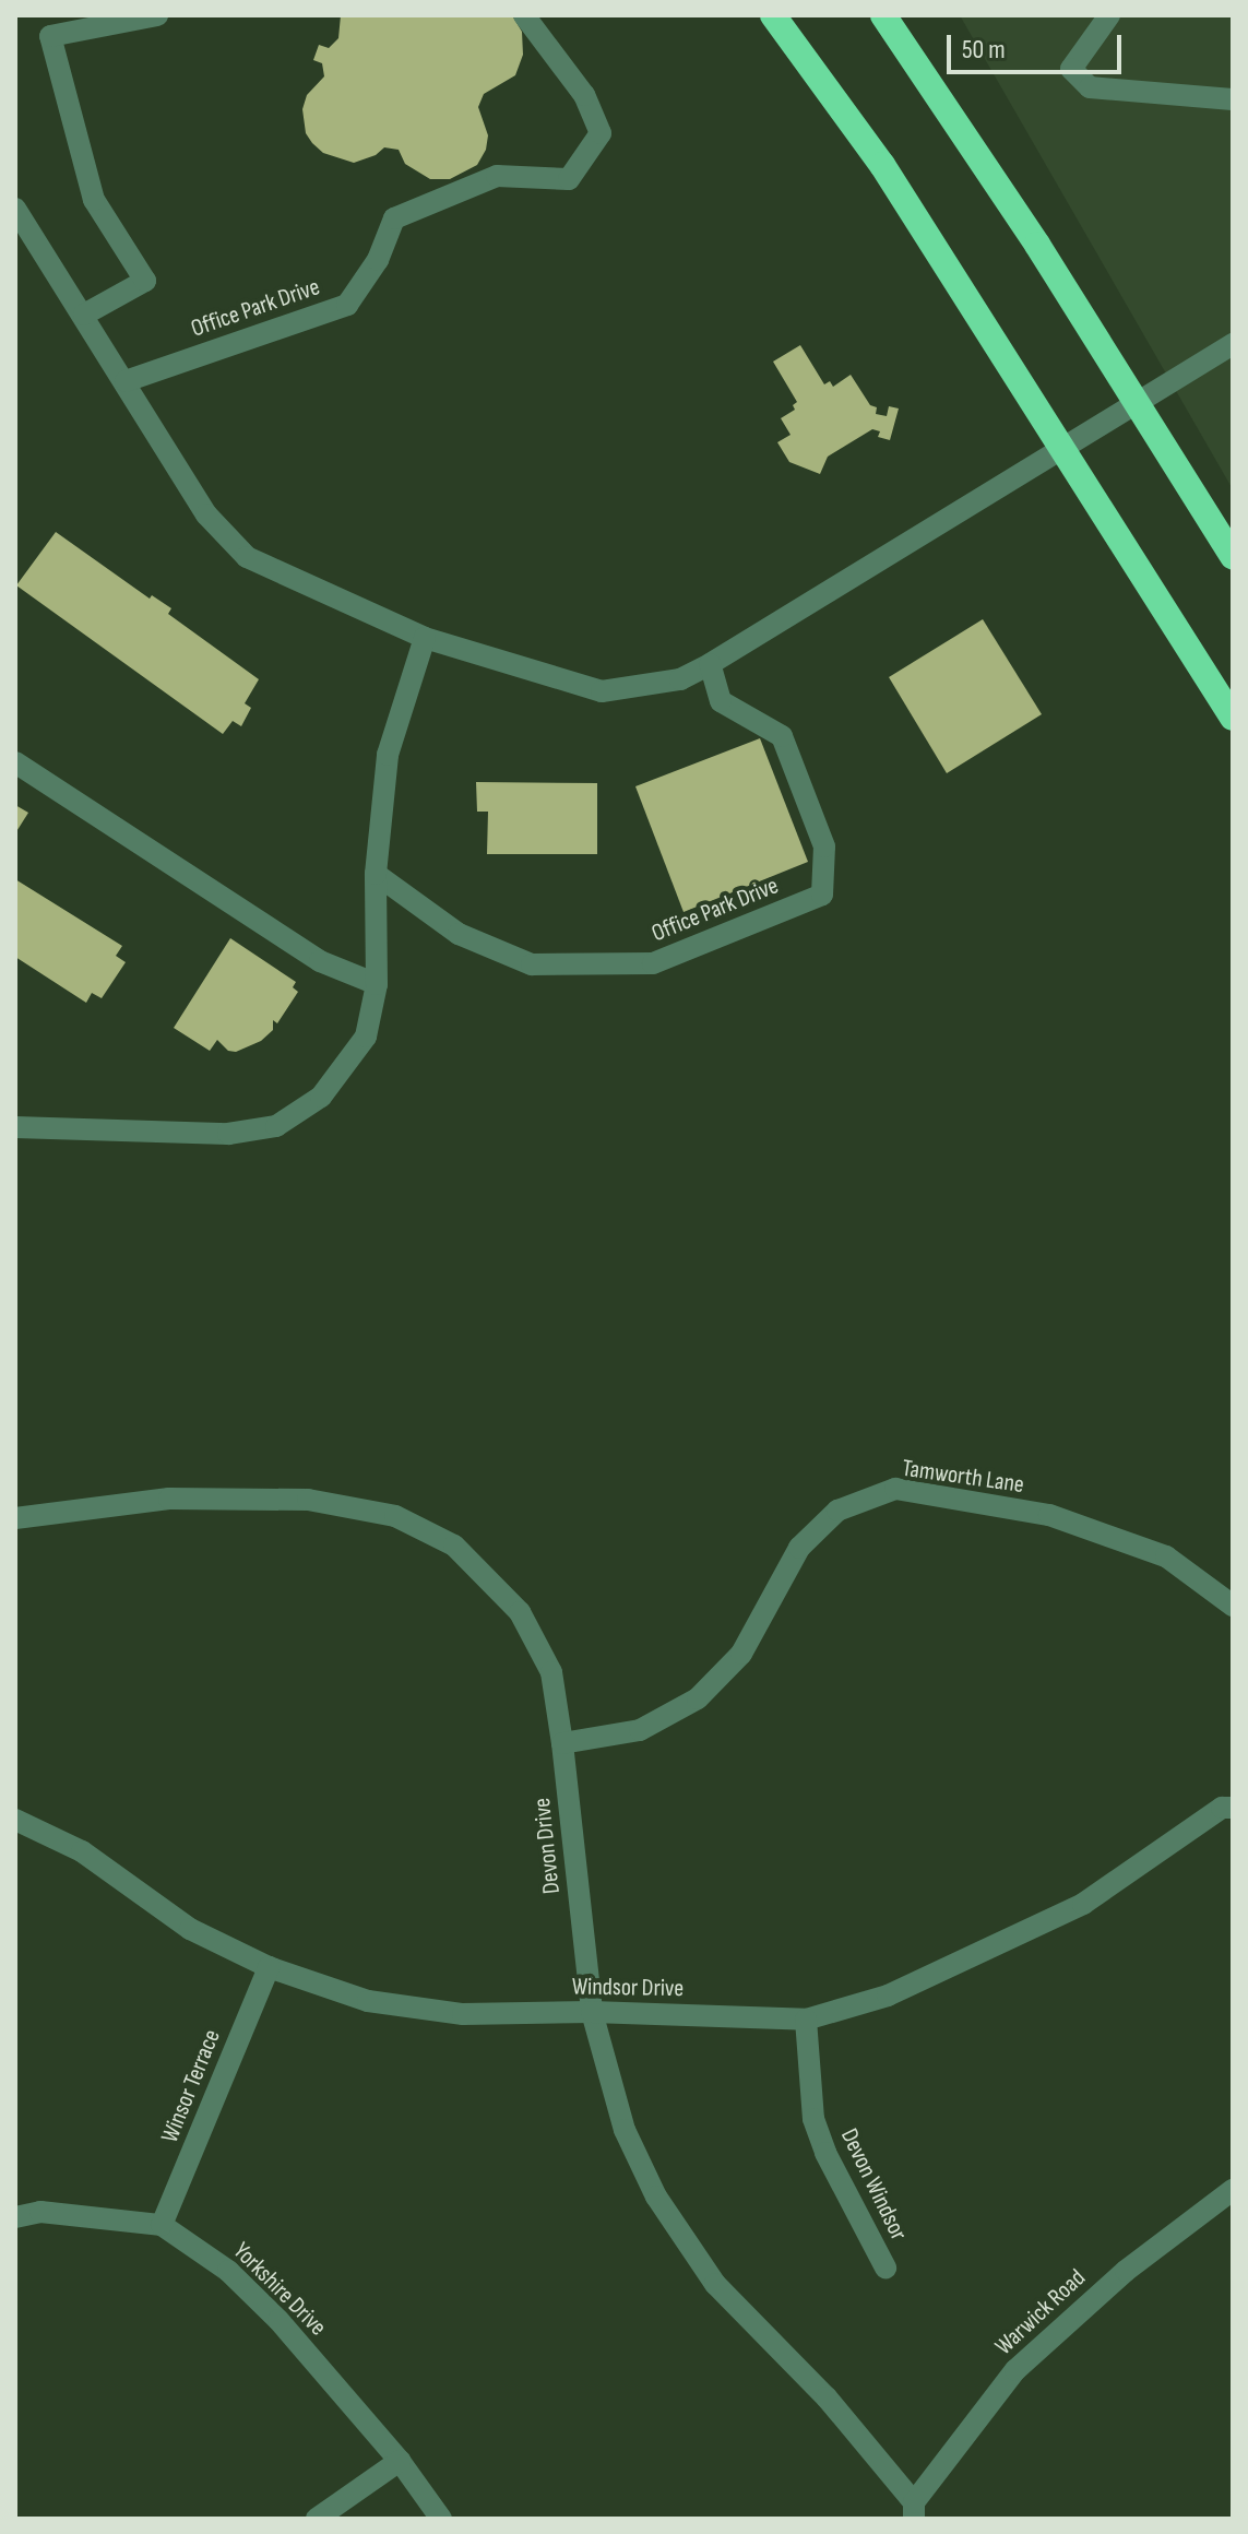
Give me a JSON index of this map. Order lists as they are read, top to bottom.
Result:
{
  "streets": {
    "street": [
      "Office Park Drive",
      "Tamworth Lane",
      "Devon Drive",
      "Windsor Drive",
      "Winsor Terrace",
      "Devon Windsor",
      "Yorkshire Drive",
      "Warwick Road"
    ]
  },
  "crossings": [
    ["Tamworth Lane", "Devon Drive"],
    ["Devon Drive", "Windsor Drive"],
    ["Devon Drive", "Warwick Road"],
    ["Windsor Drive", "Winsor Terrace"],
    ["Windsor Drive", "Devon Windsor"],
    ["Winsor Terrace", "Yorkshire Drive"]
  ],
  "scale_bar": "50 m"
}
